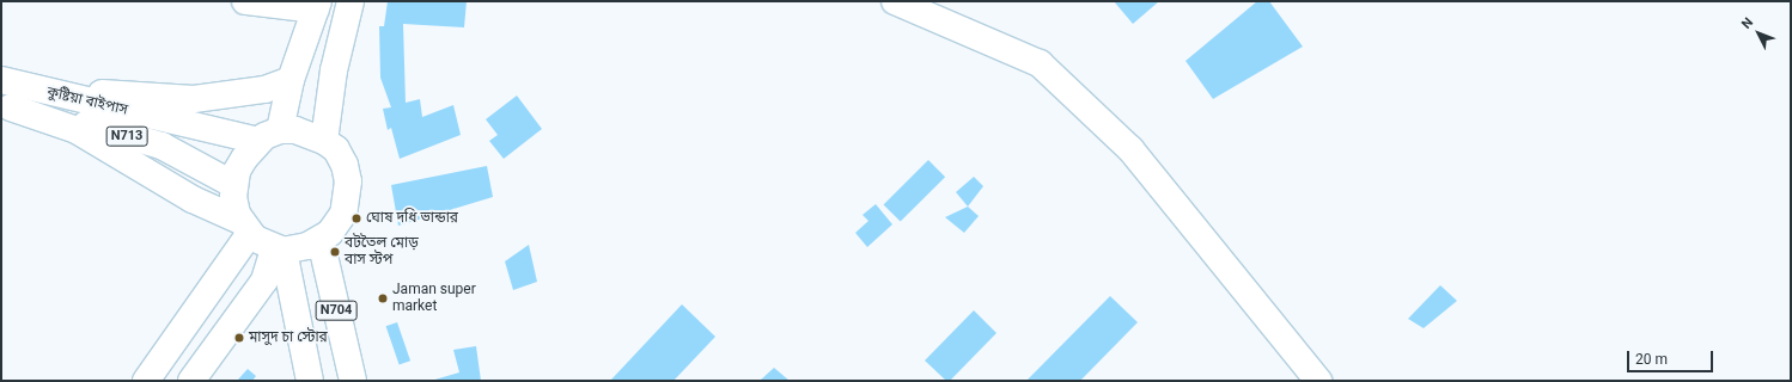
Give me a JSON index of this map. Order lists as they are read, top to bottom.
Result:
{
  "streets": {
    "main road": ["কুষ্টিয়া বাইপাস", "N713", "N704"]
  },
  "crossings": [
    ["কুষ্টিয়া বাইপাস", "N704"]
  ],
  "places": [
    "ঘোষ দধি ভান্ডার",
    "বটতৈল মোড় বাস স্টপ",
    "Jaman super market",
    "মাসুদ চা স্টোর"
  ],
  "scale_bar": "20 m",
  "north": "top left"
}
